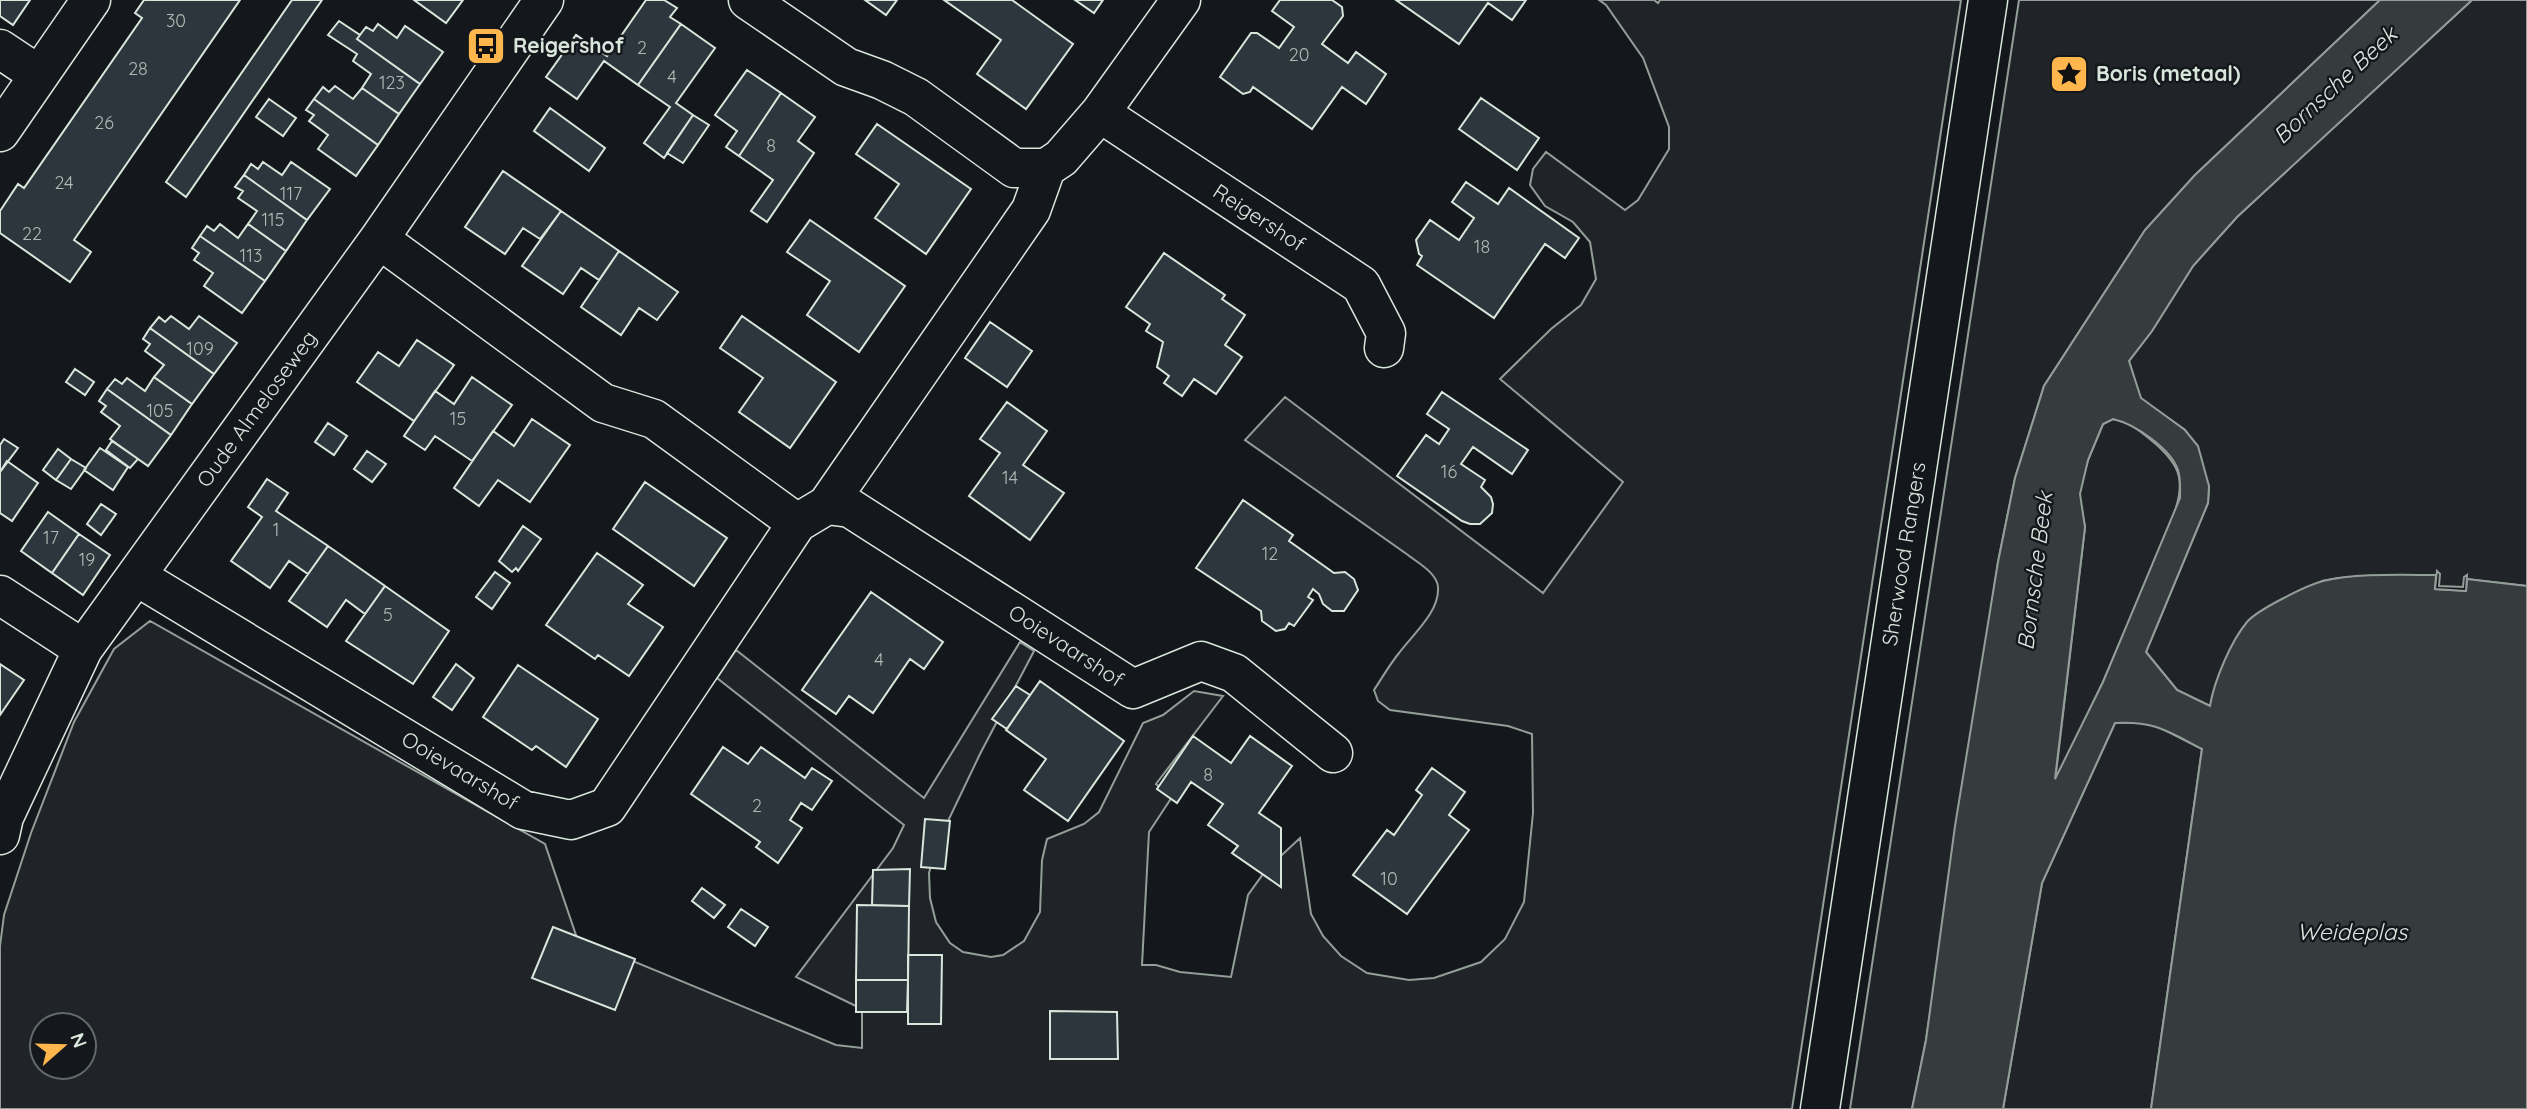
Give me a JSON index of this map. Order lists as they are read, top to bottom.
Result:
{
  "streets": {
    "street": [
      "Reigershof",
      "Oude Almeloseweg",
      "Sherwood Rangers",
      "Ooievaarshof"
    ]
  },
  "crossings": [
    ["Oude Almeloseweg", "Ooievaarshof"]
  ],
  "water": ["Bornsche Beek", "Weideplas"],
  "places": {
    "bus stop": ["Reigershof"],
    "place": ["Boris (metaal)"]
  },
  "house_numbers": [
    "30",
    "2",
    "20",
    "28",
    "4",
    "123",
    "26",
    "8",
    "24",
    "117",
    "115",
    "22",
    "18",
    "113",
    "109",
    "105",
    "15",
    "16",
    "14",
    "1",
    "17",
    "12",
    "19",
    "5",
    "4",
    "8",
    "2",
    "10"
  ],
  "north": "right"
}
